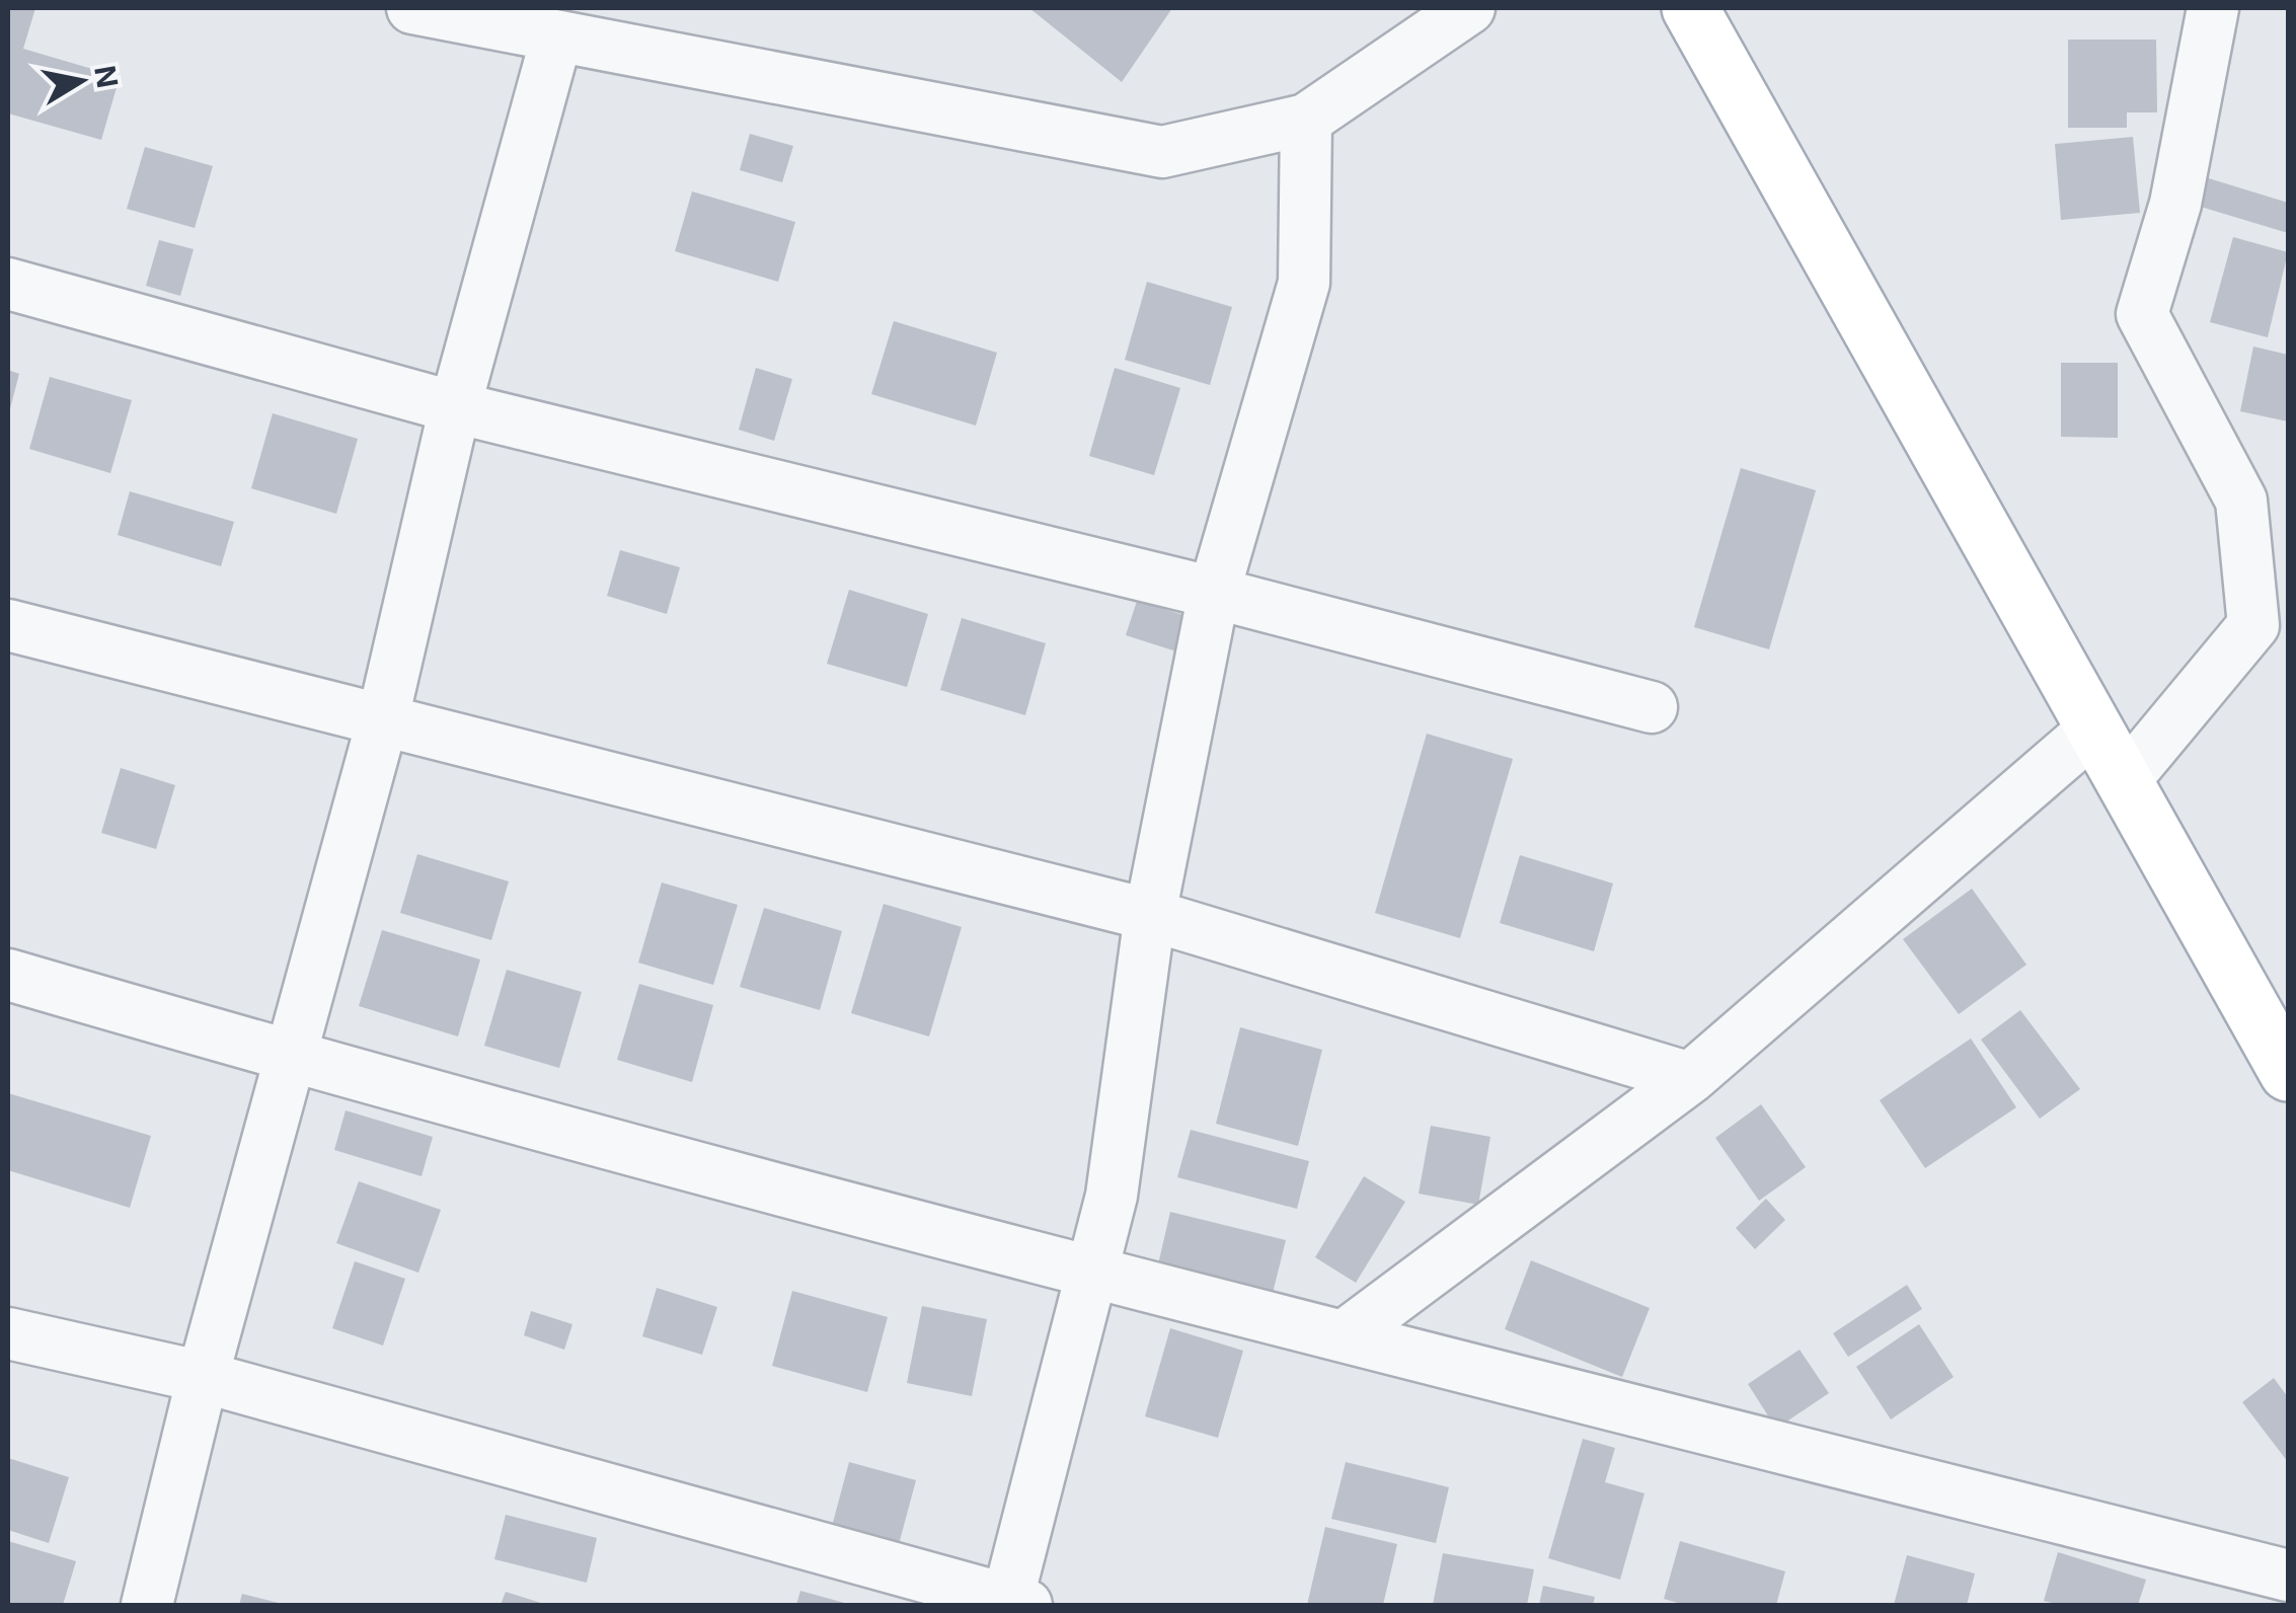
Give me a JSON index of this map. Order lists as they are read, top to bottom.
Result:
{
  "north": "right"
}
